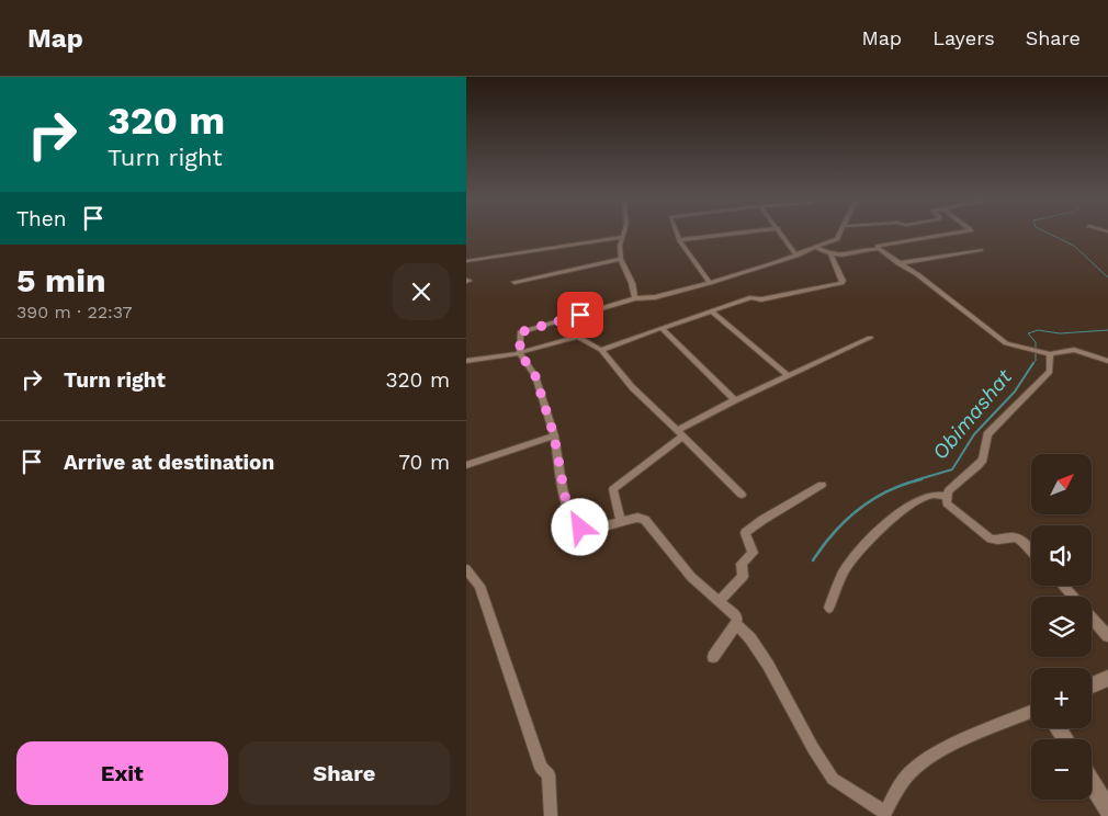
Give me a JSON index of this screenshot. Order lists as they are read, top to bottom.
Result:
{
  "water": ["Obimashat"],
  "north": "top right",
  "page": {
    "header": "Map",
    "nav": ["Map", "Layers", "Share"],
    "turn": ["320 m", "Turn right"],
    "then": "Then",
    "heading": ["5 min", "390 m · 22:37"],
    "list": [
      {
        "name": "Turn right",
        "value": "320 m"
      },
      {
        "name": "Arrive at destination",
        "value": "70 m"
      }
    ],
    "map_buttons": ["+", "−"],
    "buttons": ["Exit", "Share"]
  }
}
